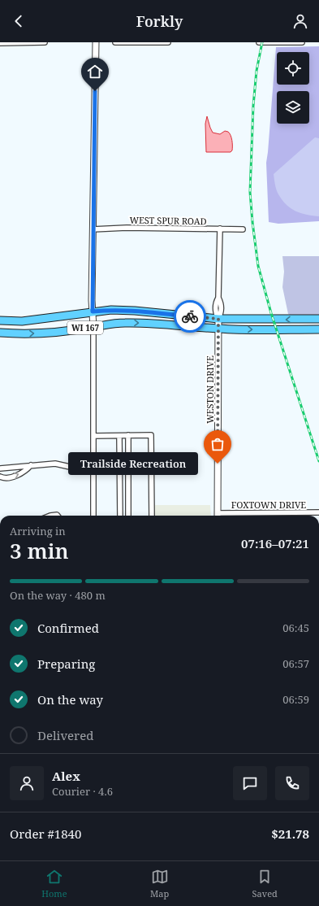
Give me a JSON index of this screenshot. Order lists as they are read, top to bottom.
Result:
{
  "streets": {
    "main road": ["WI 167"],
    "street": ["WEST SPUR ROAD", "WESTON DRIVE", "FOXTOWN DRIVE"]
  },
  "crossings": [
    ["WI 167", "WESTON DRIVE"],
    ["WESTON DRIVE", "FOXTOWN DRIVE"]
  ],
  "places": ["Trailside Recreation"],
  "page": {
    "header": "Forkly",
    "bubble": "Trailside Recreation",
    "heading": ["3 min", "Arriving in", "07:16–07:21"],
    "panel": [
      "Alex",
      "Courier · 4.6",
      "Order #1840",
      "$21.78"
    ],
    "bar": "On the way · 480 m",
    "list": [
      ["Confirmed", "06:45"],
      ["Preparing", "06:57"],
      ["On the way", "06:59"],
      "Delivered"
    ],
    "tabs": ["Home", "Map", "Saved"]
  }
}
